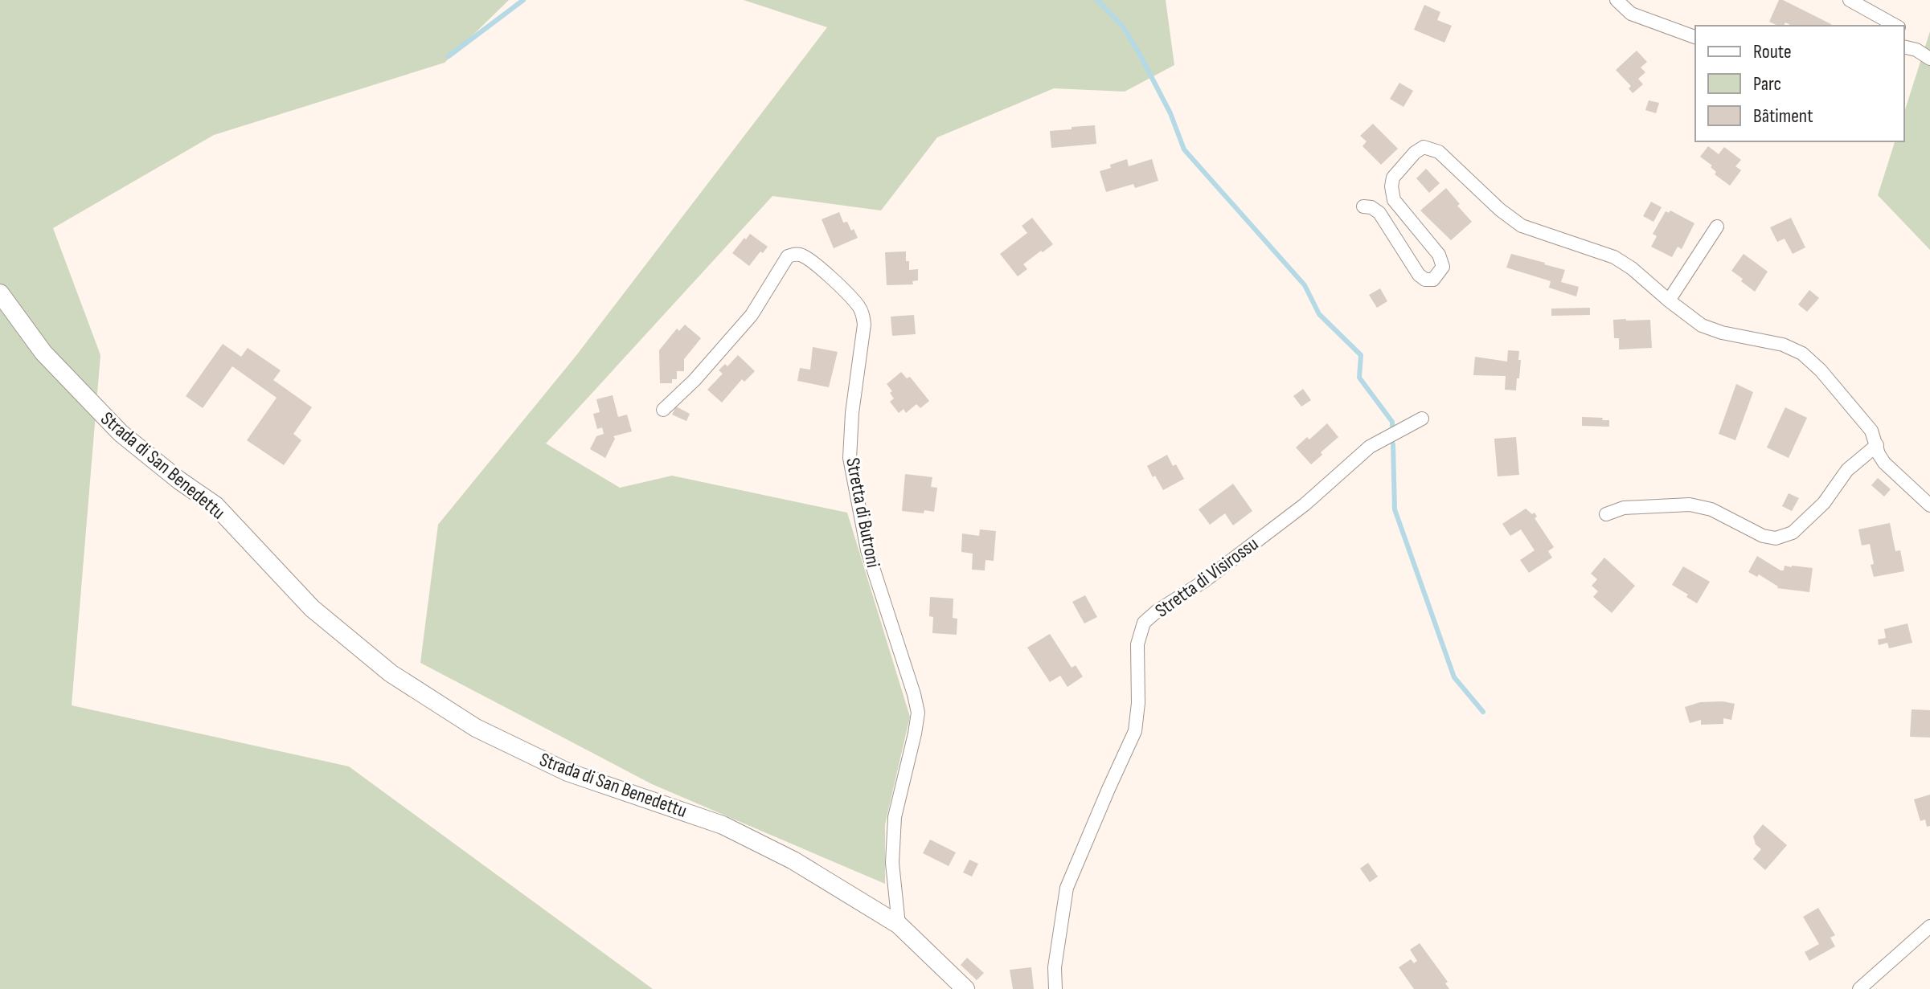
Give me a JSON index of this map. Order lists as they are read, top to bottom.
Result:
{
  "streets": {
    "street": ["Strada di San Benedettu", "Stretta di Butroni", "Stretta di Visirossu"]
  },
  "crossings": [
    ["Strada di San Benedettu", "Stretta di Butroni"]
  ],
  "legend": ["Route", "Parc", "Bâtiment"]
}
